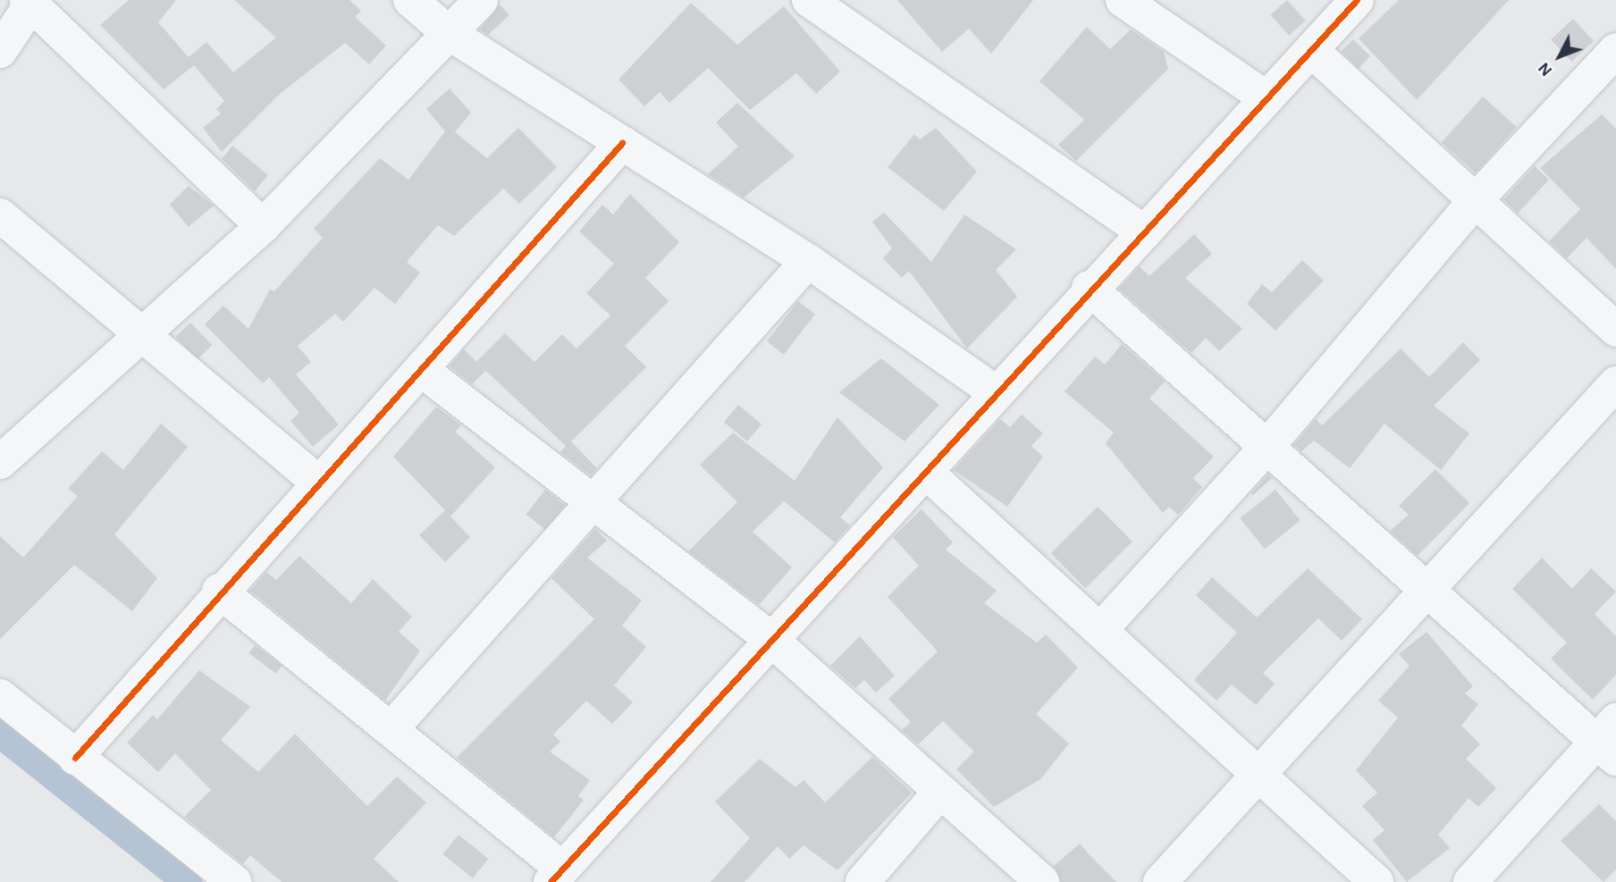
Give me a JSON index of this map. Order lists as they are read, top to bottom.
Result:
{
  "north": "bottom left"
}
